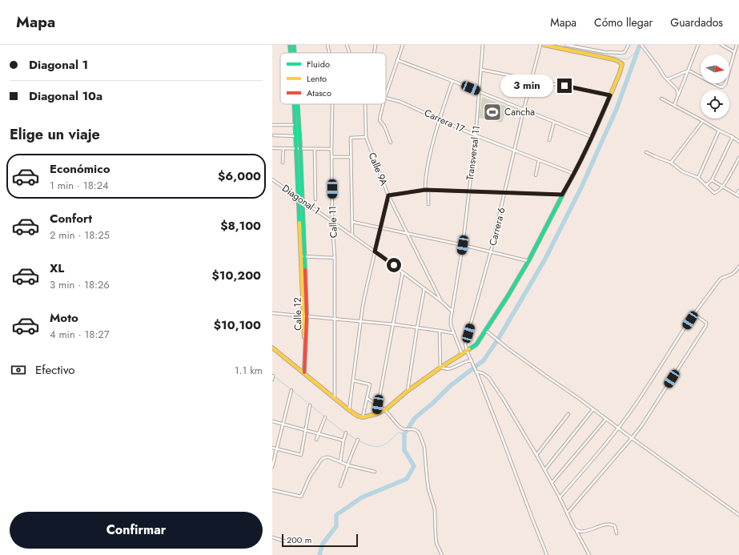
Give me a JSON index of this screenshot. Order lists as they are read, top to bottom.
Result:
{
  "streets": {
    "street": [
      "Carrera 17",
      "Transversal 11",
      "Calle 9A",
      "Diagonal 1",
      "Calle 11",
      "Carrera 6",
      "Calle 12"
    ]
  },
  "crossings": [
    ["Carrera 17", "Transversal 11"],
    ["Carrera 17", "Carrera 6"],
    ["Transversal 11", "Diagonal 1"],
    ["Calle 9A", "Diagonal 1"],
    ["Diagonal 1", "Calle 11"],
    ["Diagonal 1", "Calle 12"]
  ],
  "places": {
    "sports": ["Cancha"]
  },
  "legend": ["Fluido", "Lento", "Atasco"],
  "scale_bar": "200 m",
  "north": "right",
  "page": {
    "header": "Mapa",
    "nav": ["Mapa", "Cómo llegar", "Guardados"],
    "banner": ["Diagonal 1", "Diagonal 10a"],
    "bubble": "3 min",
    "heading": "Elige un viaje",
    "list": [
      {
        "name": "Económico",
        "note": "1 min · 18:24",
        "value": "$6,000"
      },
      {
        "name": "Confort",
        "note": "2 min · 18:25",
        "value": "$8,100"
      },
      {
        "name": "XL",
        "note": "3 min · 18:26",
        "value": "$10,200"
      },
      {
        "name": "Moto",
        "note": "4 min · 18:27",
        "value": "$10,100"
      }
    ],
    "pay": ["Efectivo", "1.1 km"],
    "buttons": "Confirmar",
    "scale": "200 m"
  }
}
